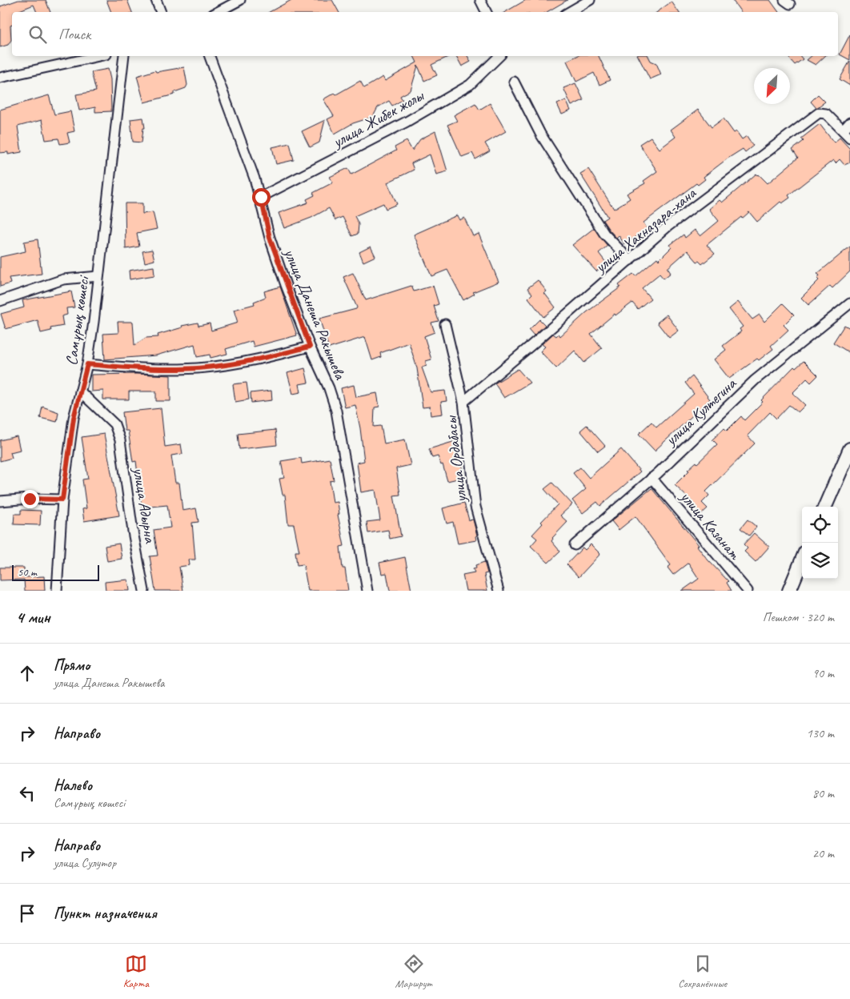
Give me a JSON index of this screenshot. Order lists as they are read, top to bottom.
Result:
{
  "streets": {
    "street": [
      "улица Жибек жолы",
      "улица Хакназара-хана",
      "улица Данеша Ракышева",
      "Самұрық көшесі",
      "улица Култегина",
      "улица Ордабасы",
      "улица Адырна",
      "улица Казанат"
    ]
  },
  "crossings": [
    ["улица Жибек жолы", "улица Данеша Ракышева"],
    ["улица Хакназара-хана", "улица Ордабасы"],
    ["Самұрық көшесі", "улица Адырна"],
    ["улица Култегина", "улица Казанат"]
  ],
  "scale_bar": "50 m",
  "north": "bottom left",
  "page": {
    "search": "Поиск",
    "scale": "50 m",
    "heading": ["4 мин", "Пешком · 320 m"],
    "list": [
      ["Прямо", "улица Данеша Ракышева", "90 m"],
      ["Направо", "130 m"],
      ["Налево", "Самұрық көшесі", "80 m"],
      ["Направо", "улица Сулутор", "20 m"],
      "Пункт назначения"
    ],
    "nav": ["Карта", "Маршрут", "Сохранённые"]
  }
}
